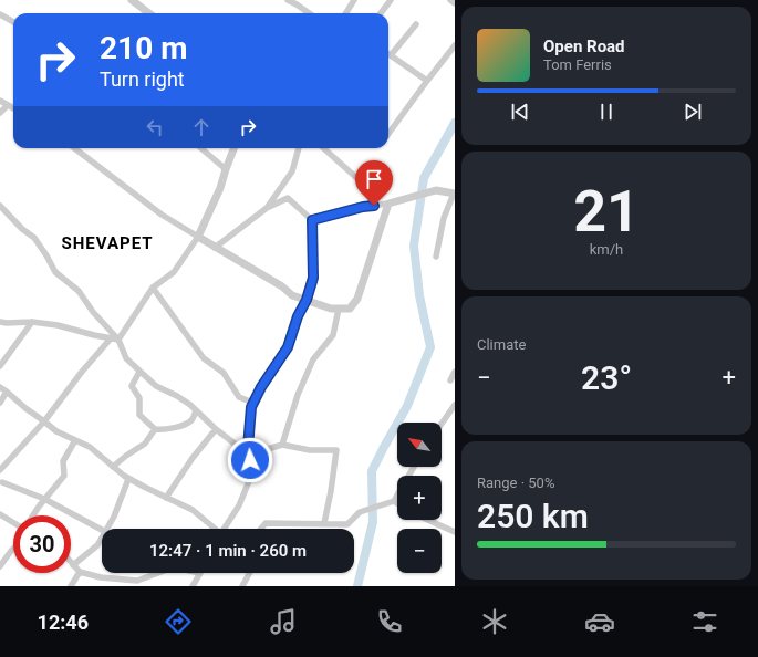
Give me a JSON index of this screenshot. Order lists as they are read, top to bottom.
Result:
{
  "districts": ["SHEVAPET"],
  "north": "top left",
  "page": {
    "turn": ["210 m", "Turn right"],
    "song": ["Open Road", "Tom Ferris"],
    "tile": [
      ["21", "km/h"],
      "Climate",
      ["Range · 50%", "250 km"]
    ],
    "heat": ["−", "23°", "+"],
    "map_buttons": ["+", "−"],
    "limit": "30",
    "trip": "12:47 · 1 min · 260 m",
    "tabs": "12:46"
  }
}
